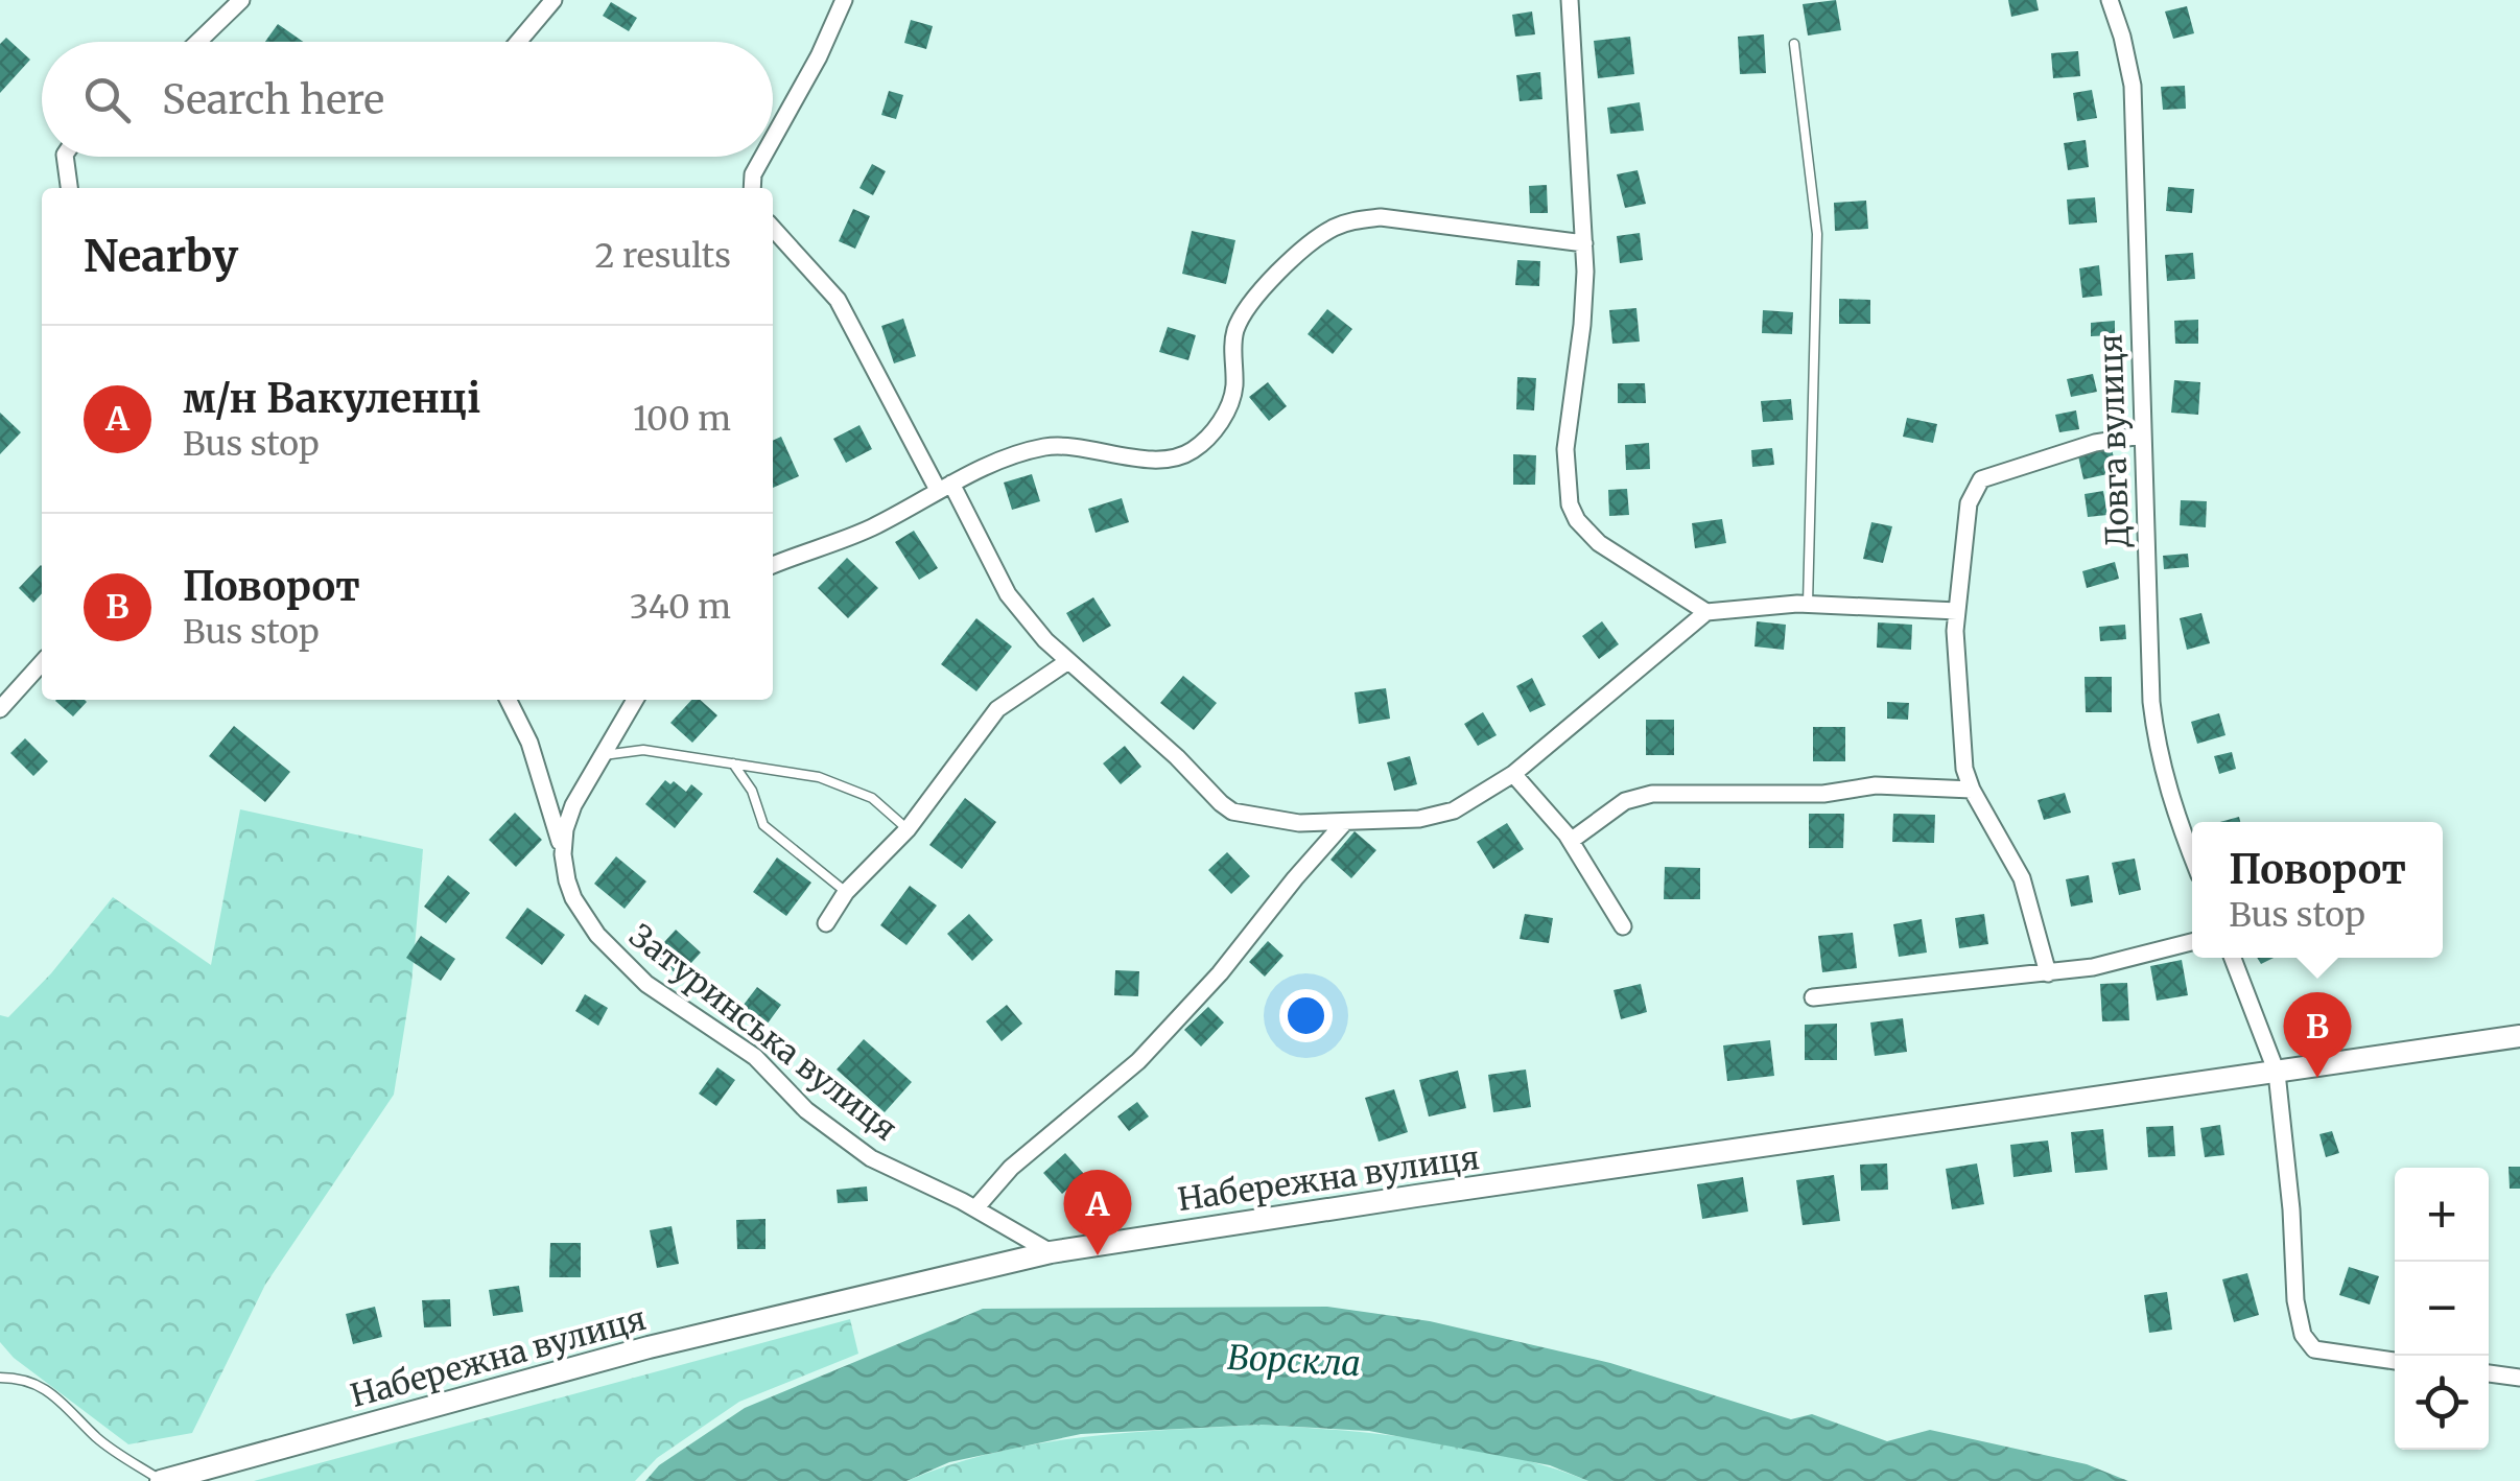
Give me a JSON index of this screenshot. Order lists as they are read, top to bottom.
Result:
{
  "streets": {
    "street": ["Довга вулиця", "Затуринська вулиця", "Набережна вулиця"]
  },
  "crossings": [
    ["Затуринська вулиця", "Набережна вулиця"]
  ],
  "water": ["Ворскла"],
  "page": {
    "search": "Search here",
    "heading": ["Nearby", "2 results"],
    "list": [
      {
        "mark": "A",
        "name": "м/н Вакуленці",
        "note": "Bus stop",
        "value": "100 m"
      },
      {
        "mark": "B",
        "name": "Поворот",
        "note": "Bus stop",
        "value": "340 m"
      }
    ],
    "popup": ["Поворот", "Bus stop"],
    "pins": ["B", "A"],
    "map_buttons": ["+", "−"]
  }
}
